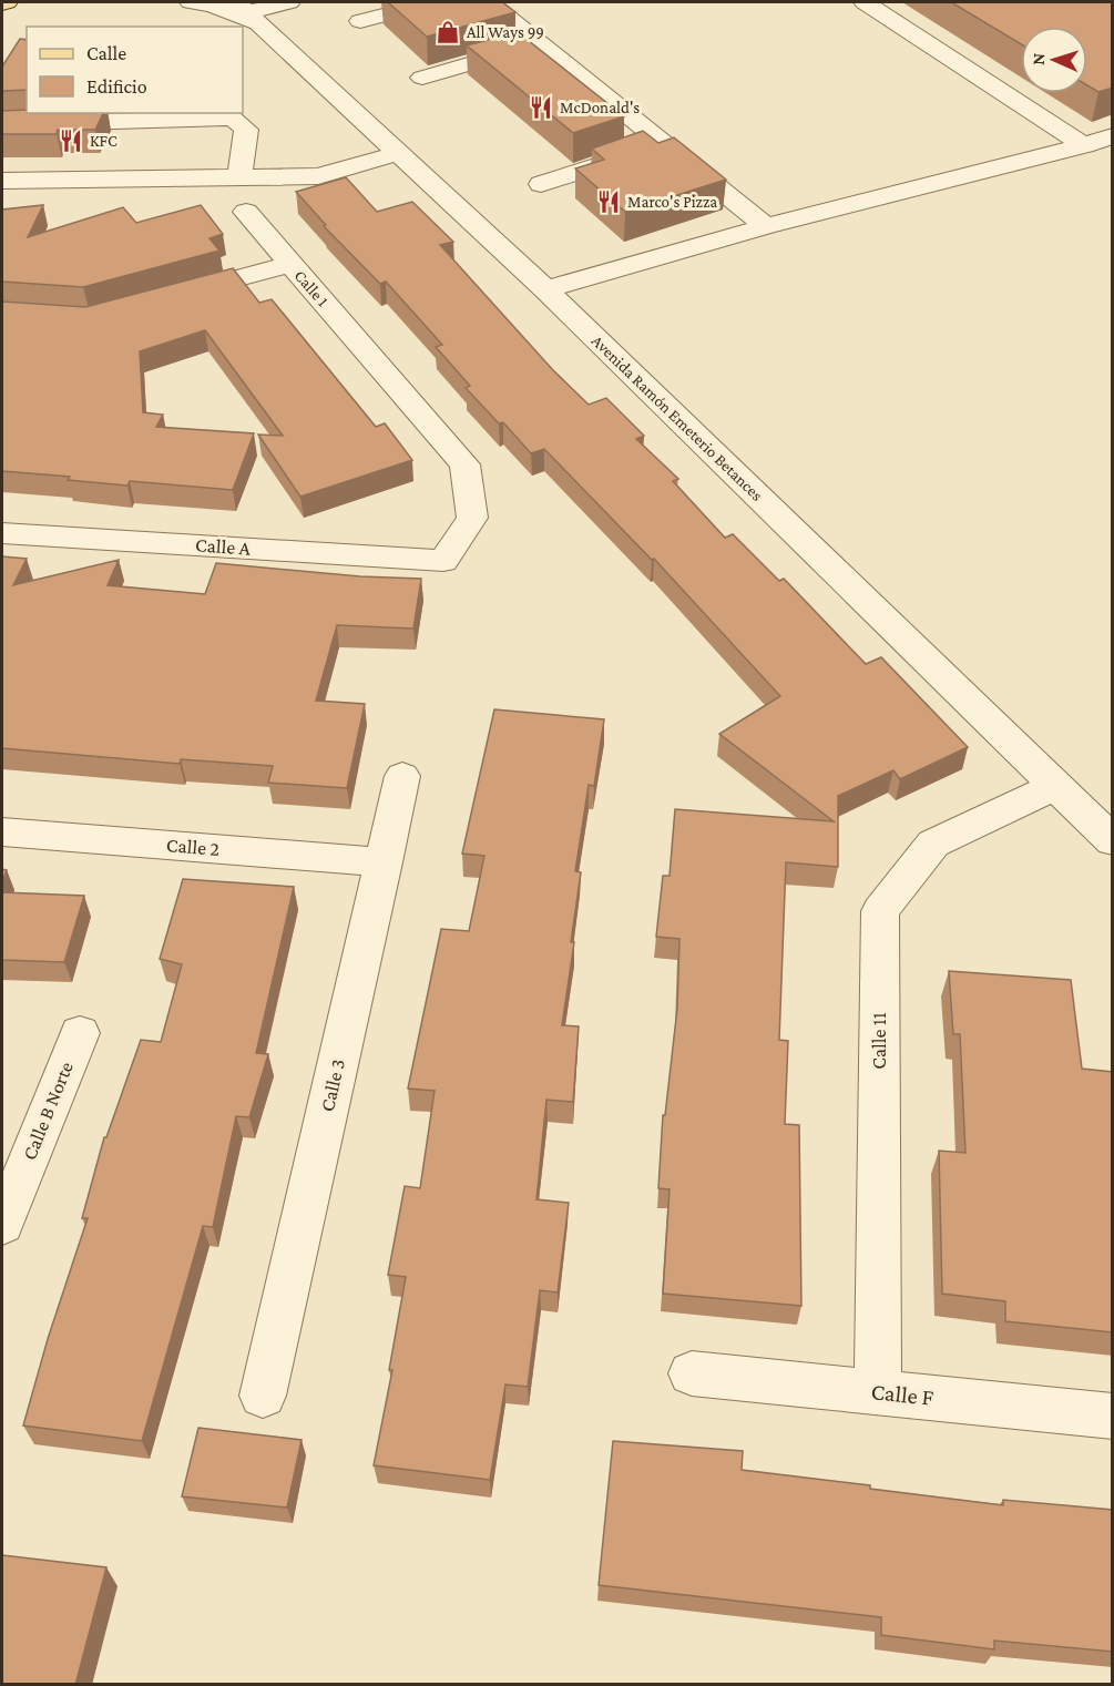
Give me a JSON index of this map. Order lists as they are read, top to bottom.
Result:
{
  "streets": {
    "street": [
      "Calle 1",
      "Avenida Ramón Emeterio Betances",
      "Calle A",
      "Calle 2",
      "Calle 11",
      "Calle 3",
      "Calle B Norte",
      "Calle F"
    ]
  },
  "crossings": [
    ["Calle 1", "Calle A"],
    ["Avenida Ramón Emeterio Betances", "Calle 11"],
    ["Calle 2", "Calle 3"],
    ["Calle 11", "Calle F"]
  ],
  "places": {
    "shop": ["All Ways 99"],
    "restaurant": ["McDonald's", "KFC", "Marco's Pizza"]
  },
  "legend": ["Calle", "Edificio"],
  "north": "left"
}
